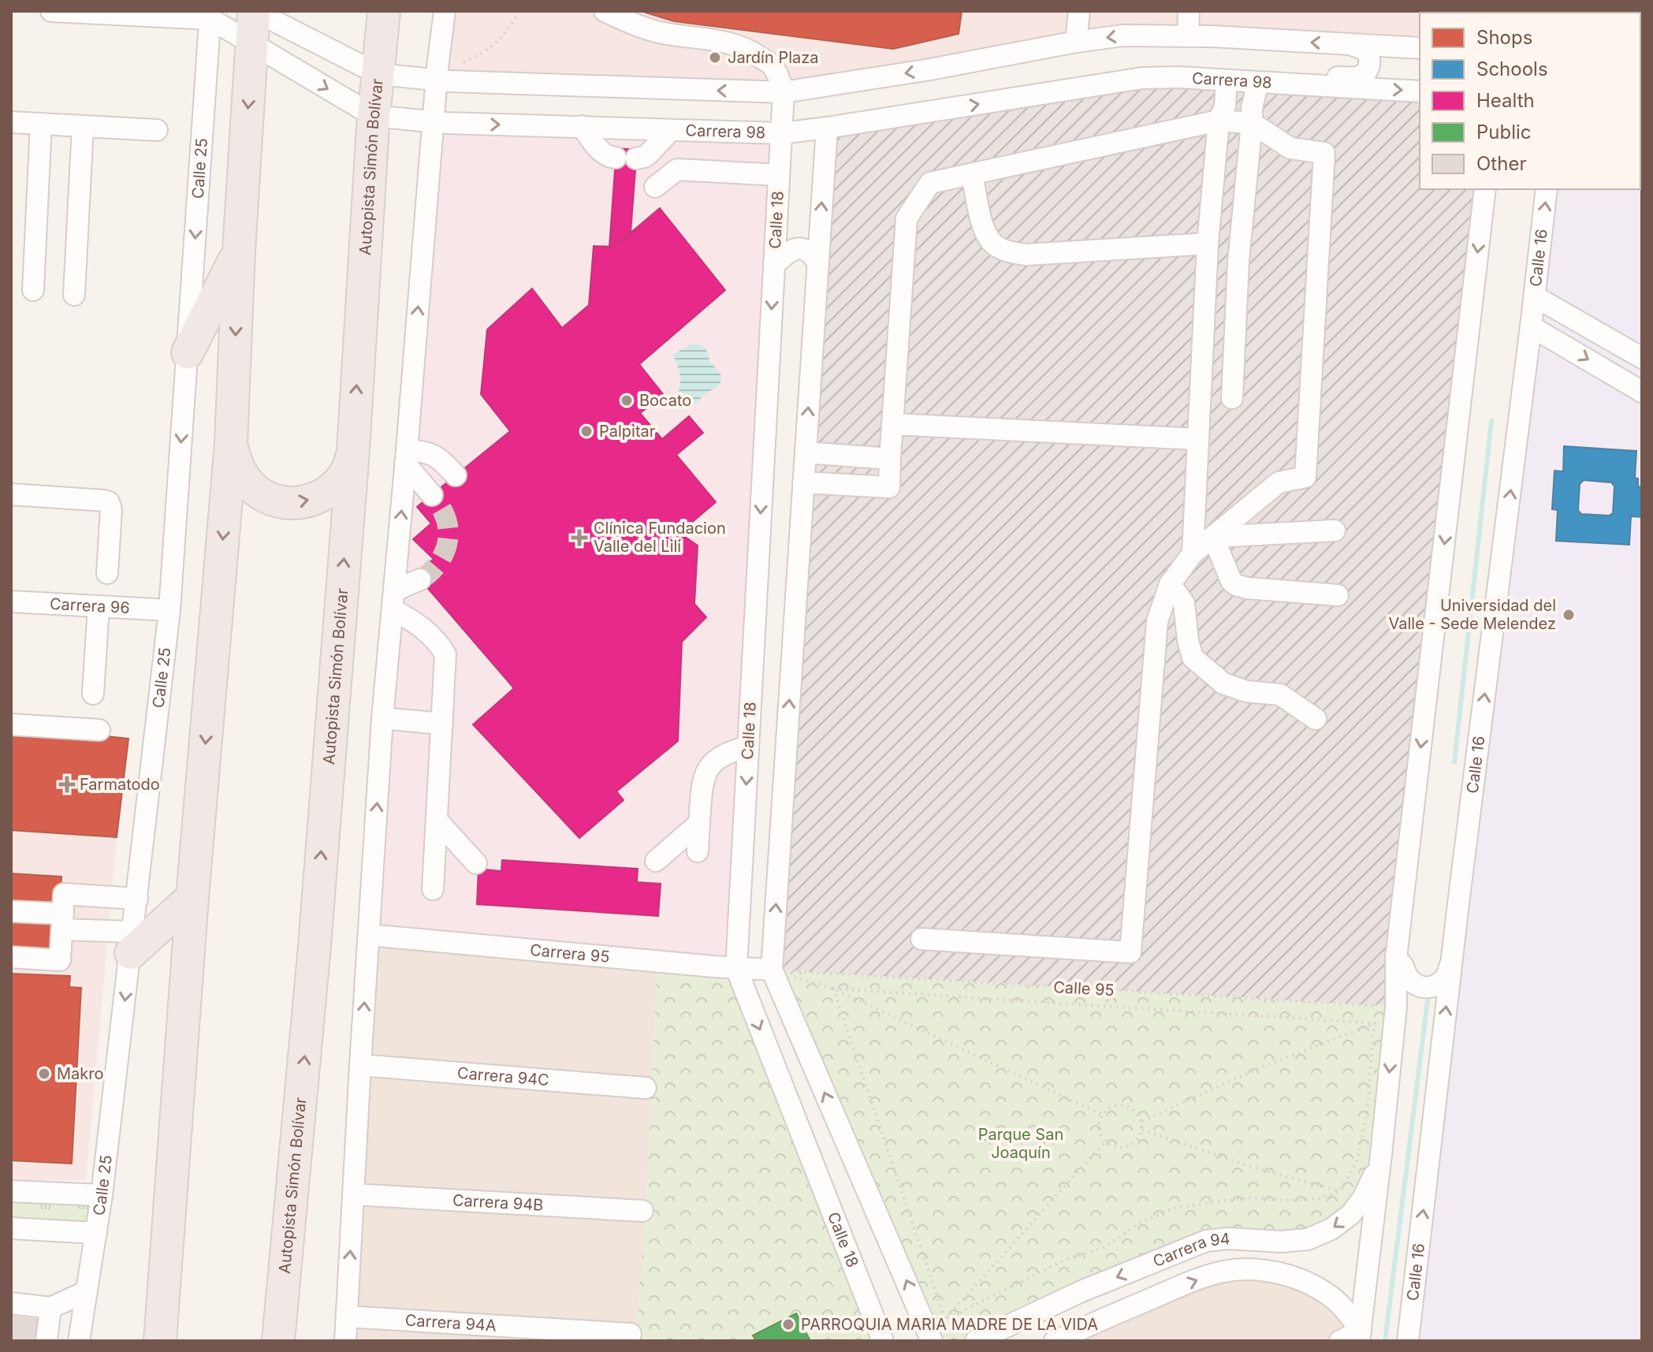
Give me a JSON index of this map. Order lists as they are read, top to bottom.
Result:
{
  "streets": {
    "highway": ["Autopista Simón Bolívar"],
    "street": [
      "Carrera 98",
      "Calle 25",
      "Calle 18",
      "Calle 16",
      "Carrera 96",
      "Carrera 95",
      "Carrera 94C",
      "Carrera 94B",
      "Carrera 94",
      "Carrera 94A"
    ],
    "path": ["Calle 95"]
  },
  "crossings": [
    ["Carrera 98", "Autopista Simón Bolívar"],
    ["Carrera 98", "Calle 25"],
    ["Carrera 98", "Calle 18"],
    ["Calle 25", "Carrera 96"],
    ["Calle 18", "Carrera 95"],
    ["Carrera 95", "Calle 95"]
  ],
  "parks": ["Parque San Joaquín"],
  "places": {
    "other": [
      "Jardín Plaza",
      "Bocato",
      "Palpitar",
      "Universidad del Valle - Sede Melendez",
      "Makro",
      "PARROQUIA MARIA MADRE DE LA VIDA"
    ],
    "health": ["Clínica Fundacion Valle del Lili", "Farmatodo"]
  },
  "legend": [
    "Shops",
    "Schools",
    "Health",
    "Public",
    "Other"
  ]
}
